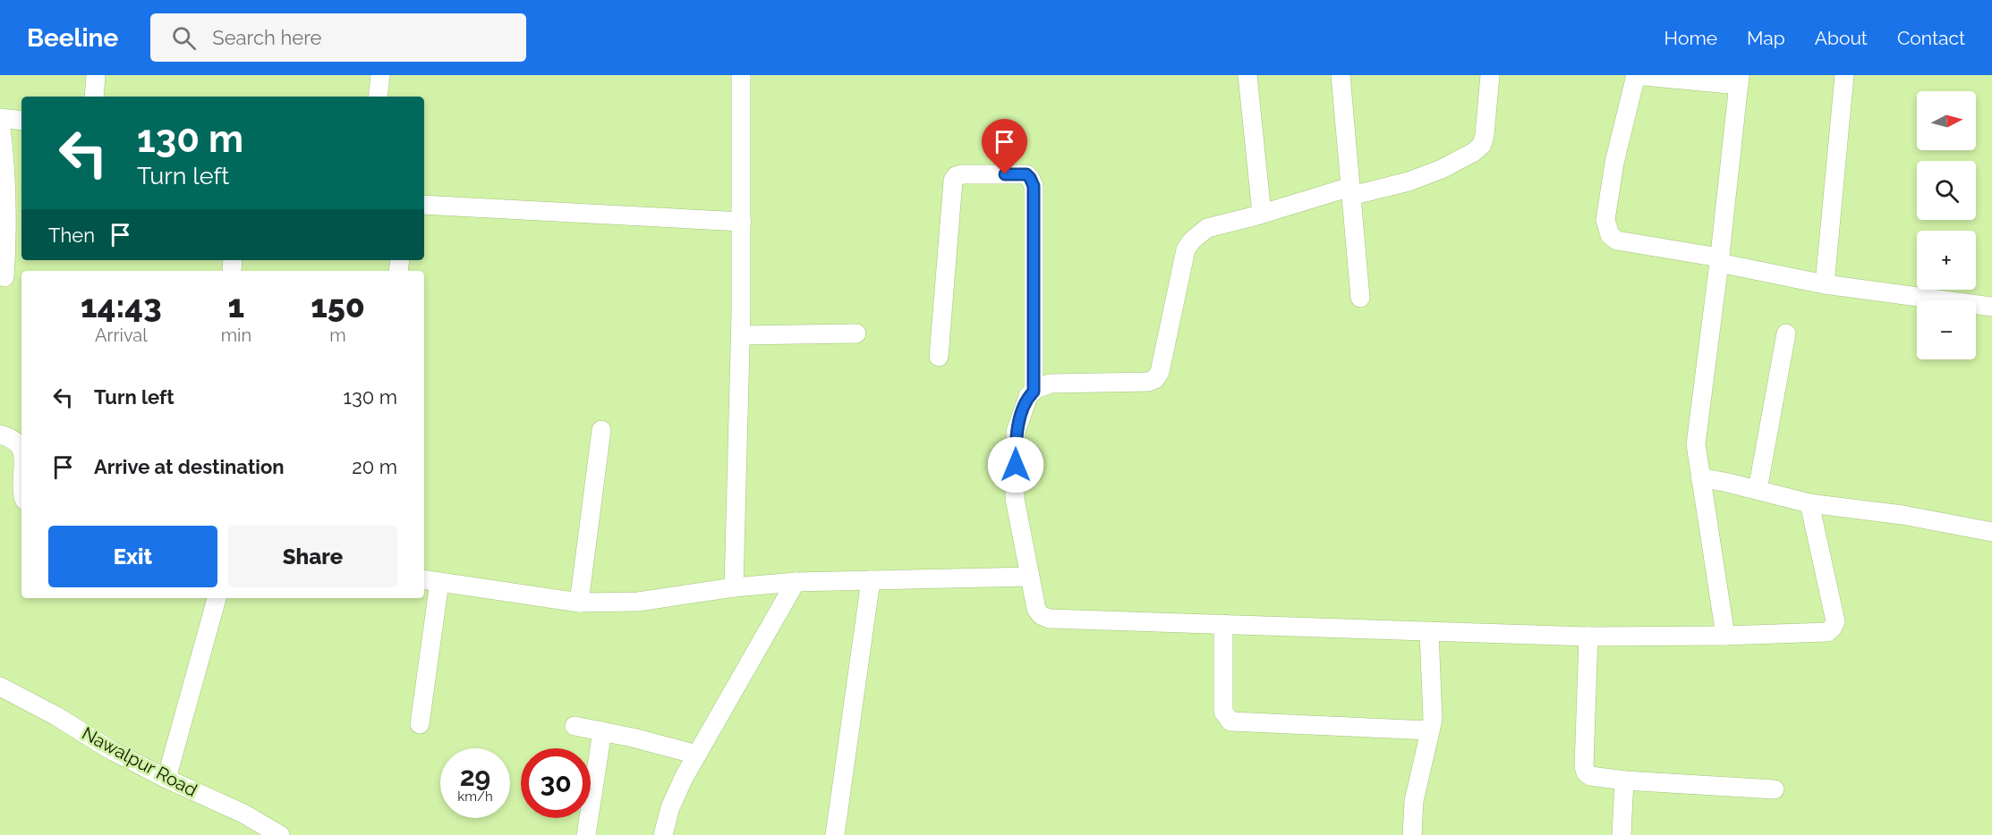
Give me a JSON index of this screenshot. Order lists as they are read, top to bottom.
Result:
{
  "streets": {
    "street": ["Nawalpur Road"]
  },
  "north": "right",
  "page": {
    "header": "Beeline",
    "search": "Search here",
    "nav": [
      "Home",
      "Map",
      "About",
      "Contact"
    ],
    "map_buttons": ["+", "−"],
    "turn": ["130 m", "Turn left"],
    "then": "Then",
    "eta": [
      "14:43",
      "Arrival",
      "1",
      "min",
      "150",
      "m"
    ],
    "list": [
      {
        "name": "Turn left",
        "value": "130 m"
      },
      {
        "name": "Arrive at destination",
        "value": "20 m"
      }
    ],
    "buttons": ["Exit", "Share"],
    "speed": "29 km/h",
    "limit": "30"
  }
}
